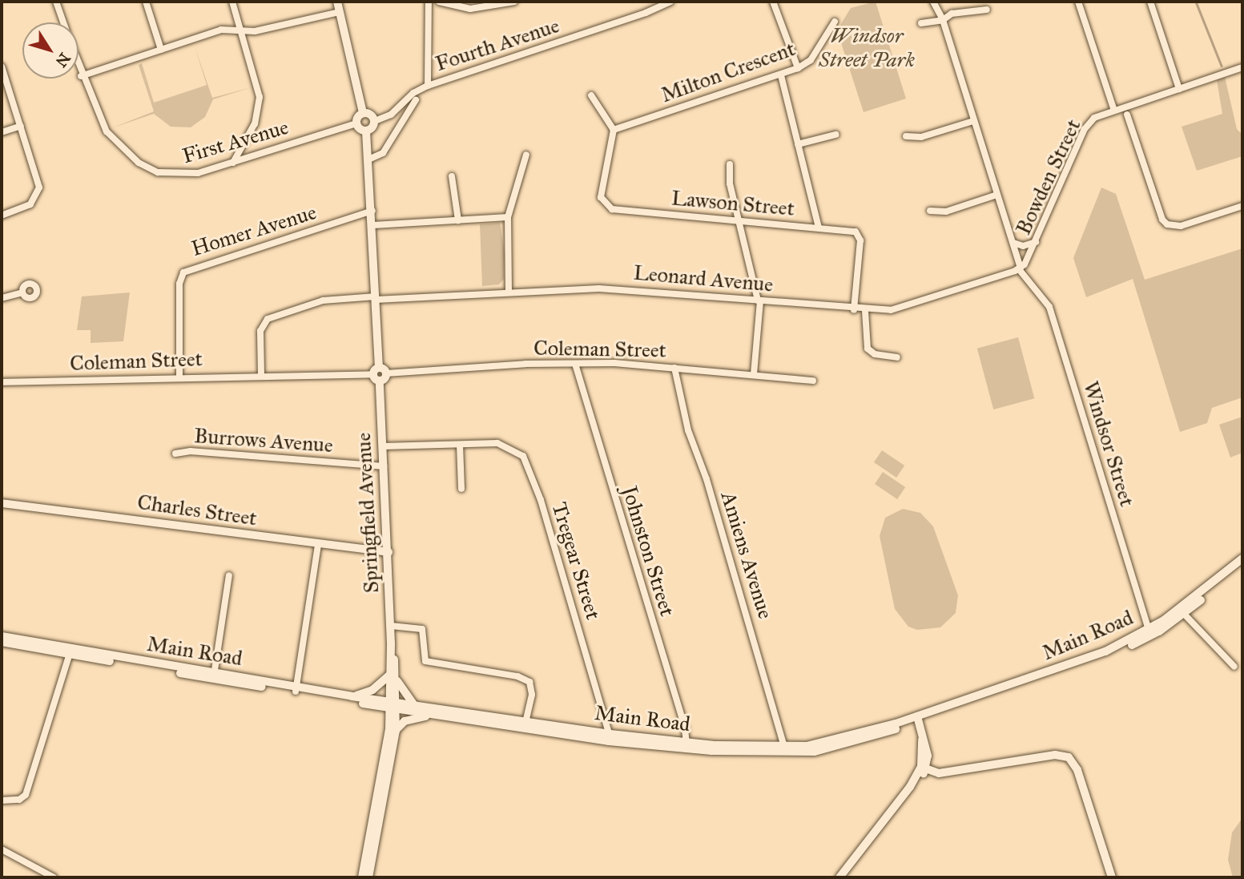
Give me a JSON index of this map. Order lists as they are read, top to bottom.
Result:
{
  "streets": {
    "street": [
      "Fourth Avenue",
      "Milton Crescent",
      "First Avenue",
      "Bowden Street",
      "Lawson Street",
      "Homer Avenue",
      "Leonard Avenue",
      "Coleman Street",
      "Burrows Avenue",
      "Windsor Street",
      "Charles Street",
      "Springfield Avenue",
      "Johnston Street",
      "Amiens Avenue",
      "Tregear Street",
      "Main Road"
    ]
  },
  "crossings": [
    ["Milton Crescent", "Lawson Street"],
    ["Bowden Street", "Leonard Avenue"],
    ["Bowden Street", "Windsor Street"],
    ["Lawson Street", "Leonard Avenue"],
    ["Homer Avenue", "Coleman Street"],
    ["Leonard Avenue", "Coleman Street"],
    ["Leonard Avenue", "Windsor Street"],
    ["Coleman Street", "Springfield Avenue"],
    ["Coleman Street", "Johnston Street"],
    ["Coleman Street", "Amiens Avenue"],
    ["Burrows Avenue", "Springfield Avenue"],
    ["Windsor Street", "Main Road"],
    ["Charles Street", "Springfield Avenue"],
    ["Springfield Avenue", "Tregear Street"],
    ["Springfield Avenue", "Main Road"],
    ["Johnston Street", "Main Road"],
    ["Amiens Avenue", "Main Road"],
    ["Tregear Street", "Main Road"]
  ],
  "parks": ["Windsor Street Park"],
  "north": "bottom right"
}
